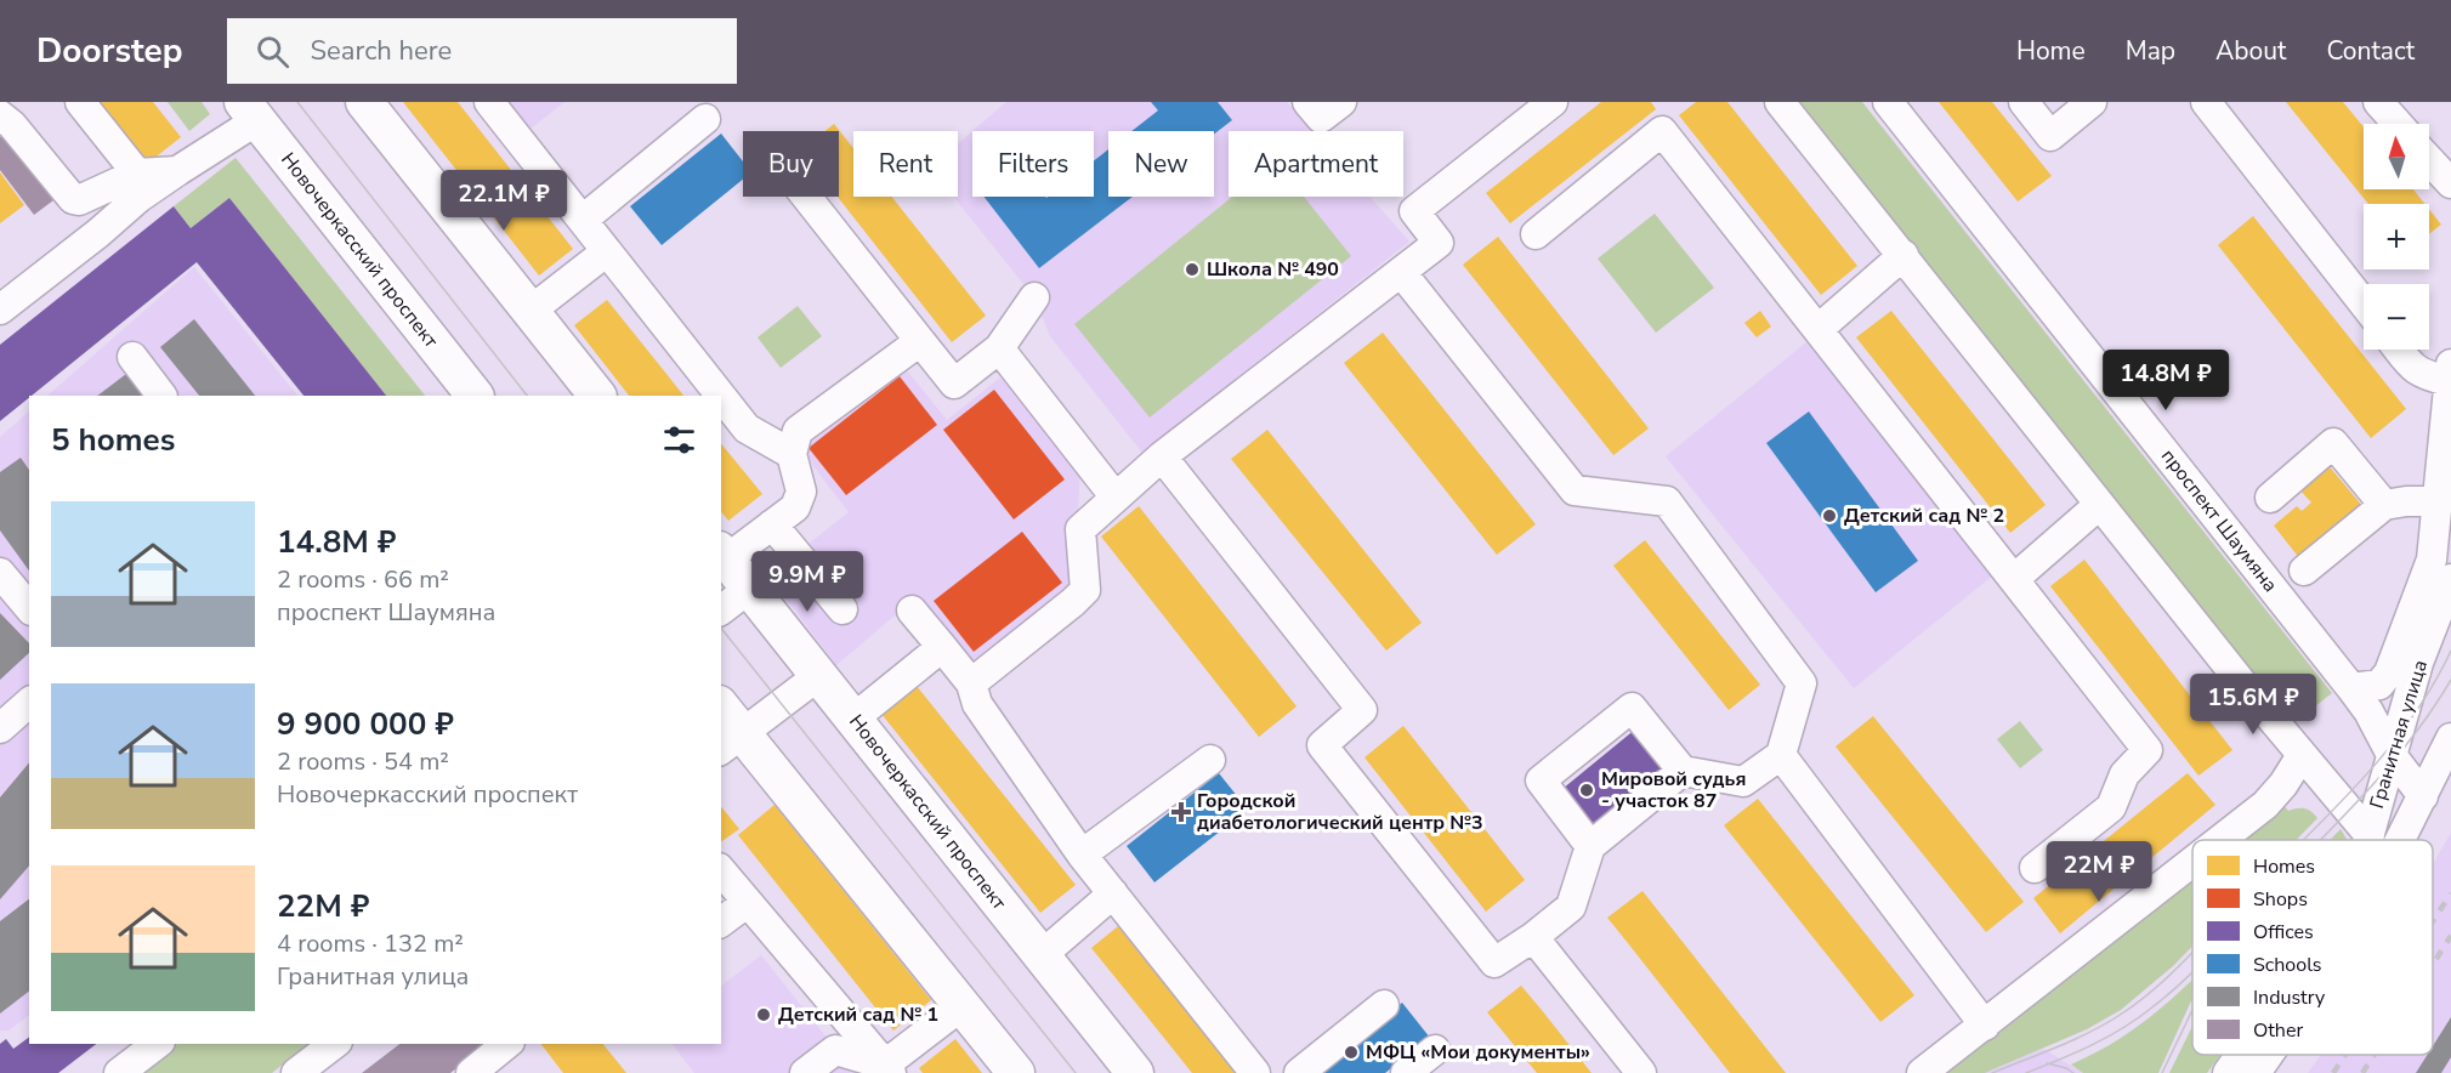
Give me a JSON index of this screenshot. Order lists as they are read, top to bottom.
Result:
{
  "streets": {
    "main road": ["Новочеркасский проспект"],
    "street": ["проспект Шаумяна", "Гранитная улица"]
  },
  "crossings": [
    ["проспект Шаумяна", "Гранитная улица"]
  ],
  "places": {
    "other": [
      "Школа № 490",
      "Детский сад № 2",
      "Мировой судья - участок 87",
      "Детский сад № 1",
      "МФЦ «Мои документы»"
    ],
    "health": ["Городской диабетологический центр №3"]
  },
  "legend": [
    "Homes",
    "Shops",
    "Offices",
    "Schools",
    "Industry",
    "Other"
  ],
  "north": "top",
  "page": {
    "header": "Doorstep",
    "search": "Search here",
    "nav": [
      "Home",
      "Map",
      "About",
      "Contact"
    ],
    "map_buttons": ["+", "−"],
    "chip": [
      "Buy",
      "Rent",
      "Filters",
      "New",
      "Apartment"
    ],
    "price": [
      "22.1M ₽",
      "14.8M ₽",
      "9.9M ₽",
      "15.6M ₽",
      "22M ₽"
    ],
    "heading": "5 homes",
    "list": [
      {
        "name": "14.8M ₽",
        "note": "2 rooms · 66 m² · проспект Шаумяна"
      },
      {
        "name": "9 900 000 ₽",
        "note": "2 rooms · 54 m² · Новочеркасский проспект"
      },
      {
        "name": "22M ₽",
        "note": "4 rooms · 132 m² · Гранитная улица"
      }
    ]
  }
}
